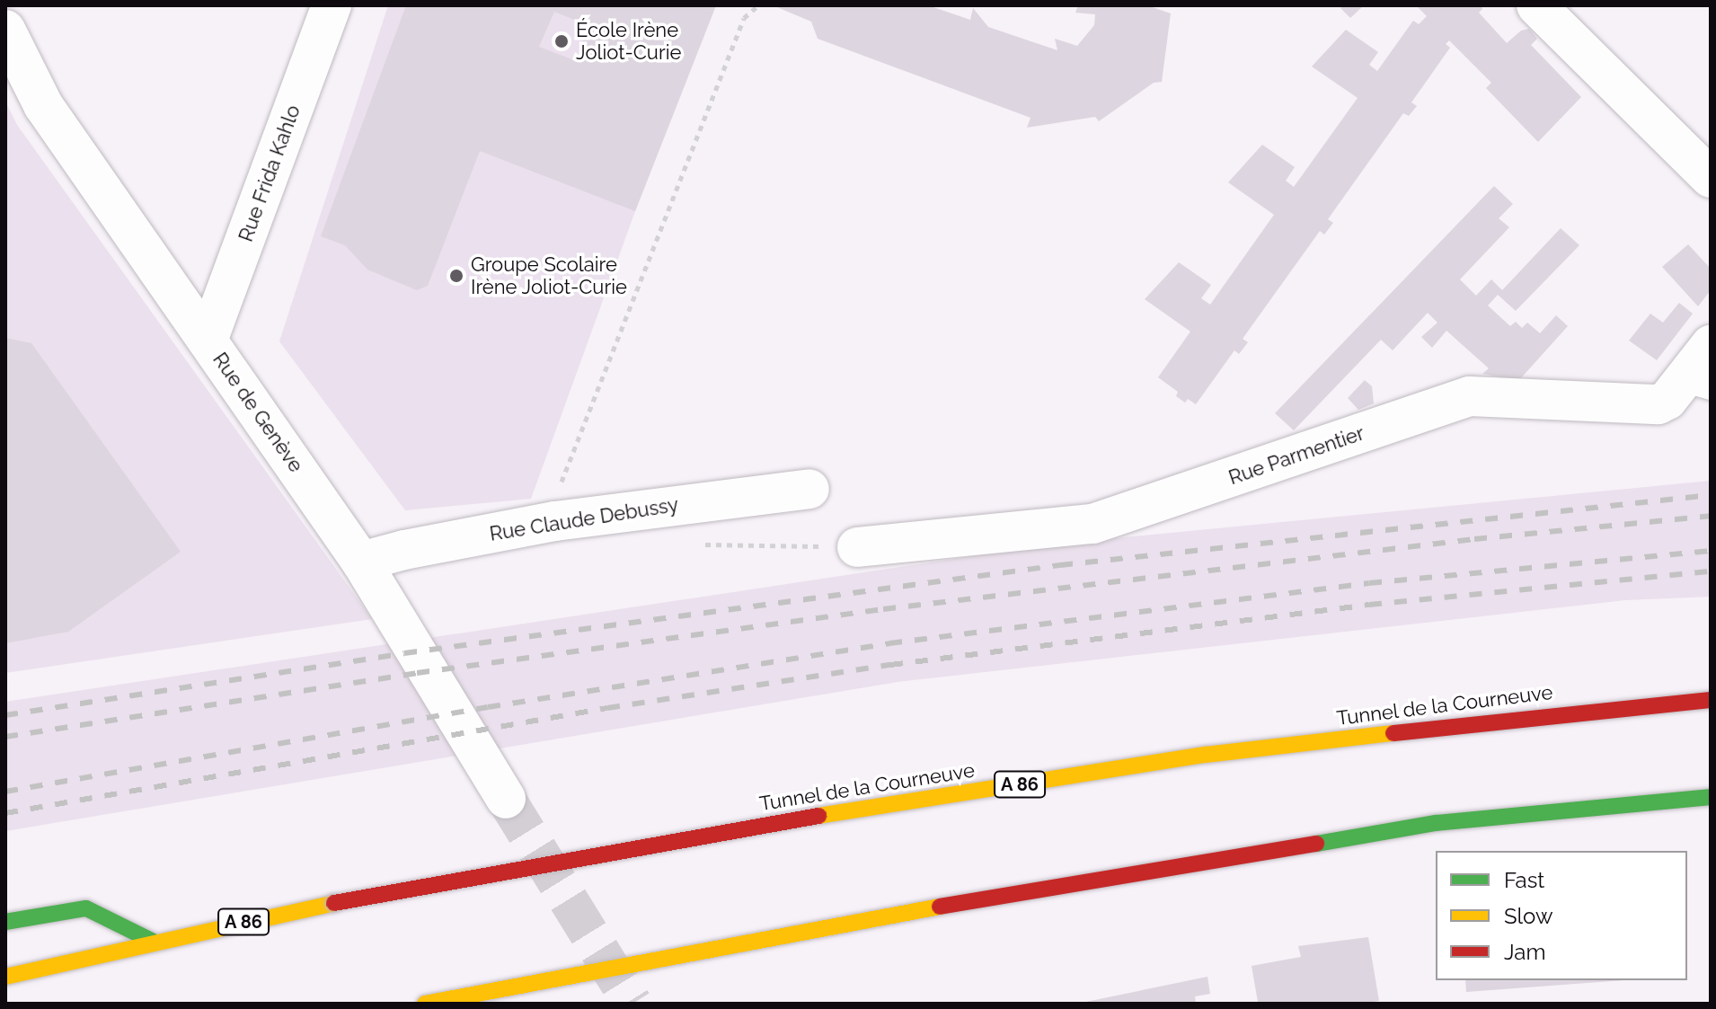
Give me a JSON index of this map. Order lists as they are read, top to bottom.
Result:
{
  "streets": {
    "highway": ["Tunnel de la Courneuve", "A 86"],
    "street": [
      "Rue Frida Kahlo",
      "Rue de Genève",
      "Rue Parmentier",
      "Rue Claude Debussy"
    ]
  },
  "crossings": [
    ["Rue Frida Kahlo", "Rue de Genève"],
    ["Rue de Genève", "Rue Claude Debussy"],
    ["Tunnel de la Courneuve", "A 86"]
  ],
  "places": ["École Irène Joliot-Curie", "Groupe Scolaire Irène Joliot-Curie"],
  "legend": ["Fast", "Slow", "Jam"]
}
